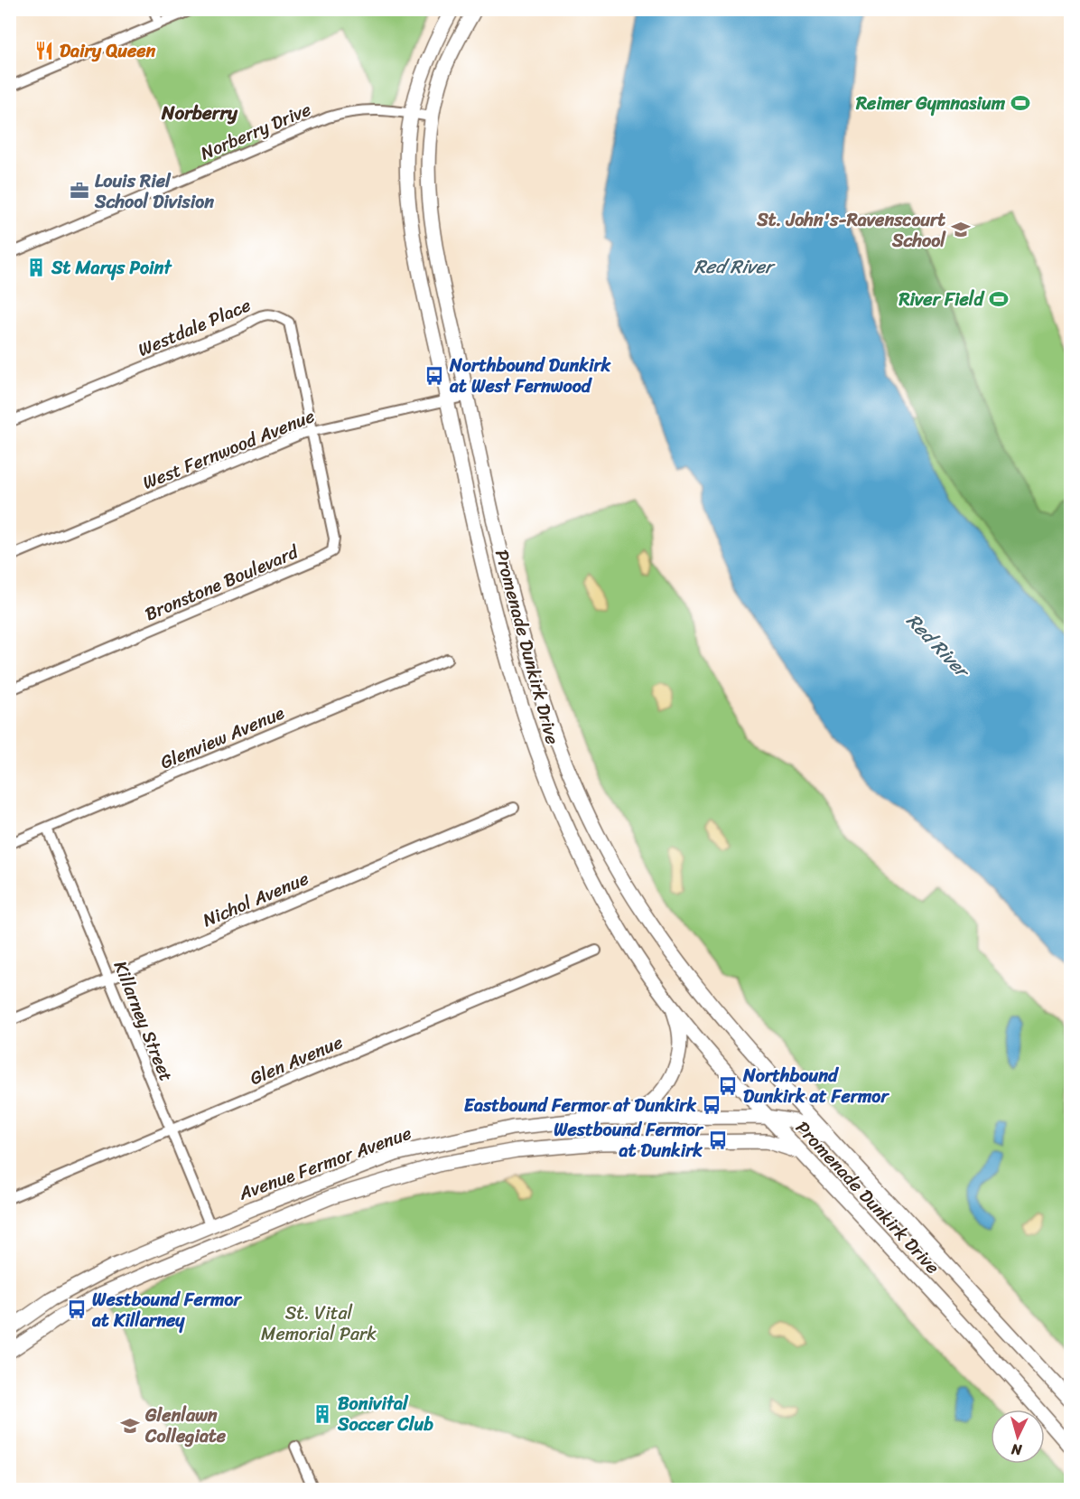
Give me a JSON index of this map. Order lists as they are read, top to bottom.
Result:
{
  "streets": {
    "main road": ["Promenade Dunkirk Drive", "Avenue Fermor Avenue"],
    "street": [
      "Norberry Drive",
      "Westdale Place",
      "West Fernwood Avenue",
      "Bronstone Boulevard",
      "Glenview Avenue",
      "Nichol Avenue",
      "Killarney Street",
      "Glen Avenue"
    ]
  },
  "crossings": [
    ["Norberry Drive", "Promenade Dunkirk Drive"],
    ["Westdale Place", "West Fernwood Avenue"],
    ["Westdale Place", "Bronstone Boulevard"],
    ["West Fernwood Avenue", "Bronstone Boulevard"],
    ["West Fernwood Avenue", "Promenade Dunkirk Drive"],
    ["Promenade Dunkirk Drive", "Avenue Fermor Avenue"],
    ["Glenview Avenue", "Killarney Street"],
    ["Nichol Avenue", "Killarney Street"],
    ["Killarney Street", "Glen Avenue"],
    ["Killarney Street", "Avenue Fermor Avenue"]
  ],
  "districts": ["Norberry"],
  "water": ["Red River"],
  "parks": ["St. Vital Memorial Park"],
  "places": {
    "restaurant": ["Dairy Queen"],
    "sports": ["Reimer Gymnasium", "River Field"],
    "office": ["Louis Riel School Division"],
    "school or university": ["St. John's-Ravenscourt School", "Glenlawn Collegiate"],
    "building": ["St Marys Point", "Bonivital Soccer Club"],
    "bus stop": [
      "Northbound Dunkirk at West Fernwood",
      "Northbound Dunkirk at Fermor",
      "Eastbound Fermor at Dunkirk",
      "Westbound Fermor at Dunkirk",
      "Westbound Fermor at Killarney"
    ]
  },
  "north": "bottom"
}
